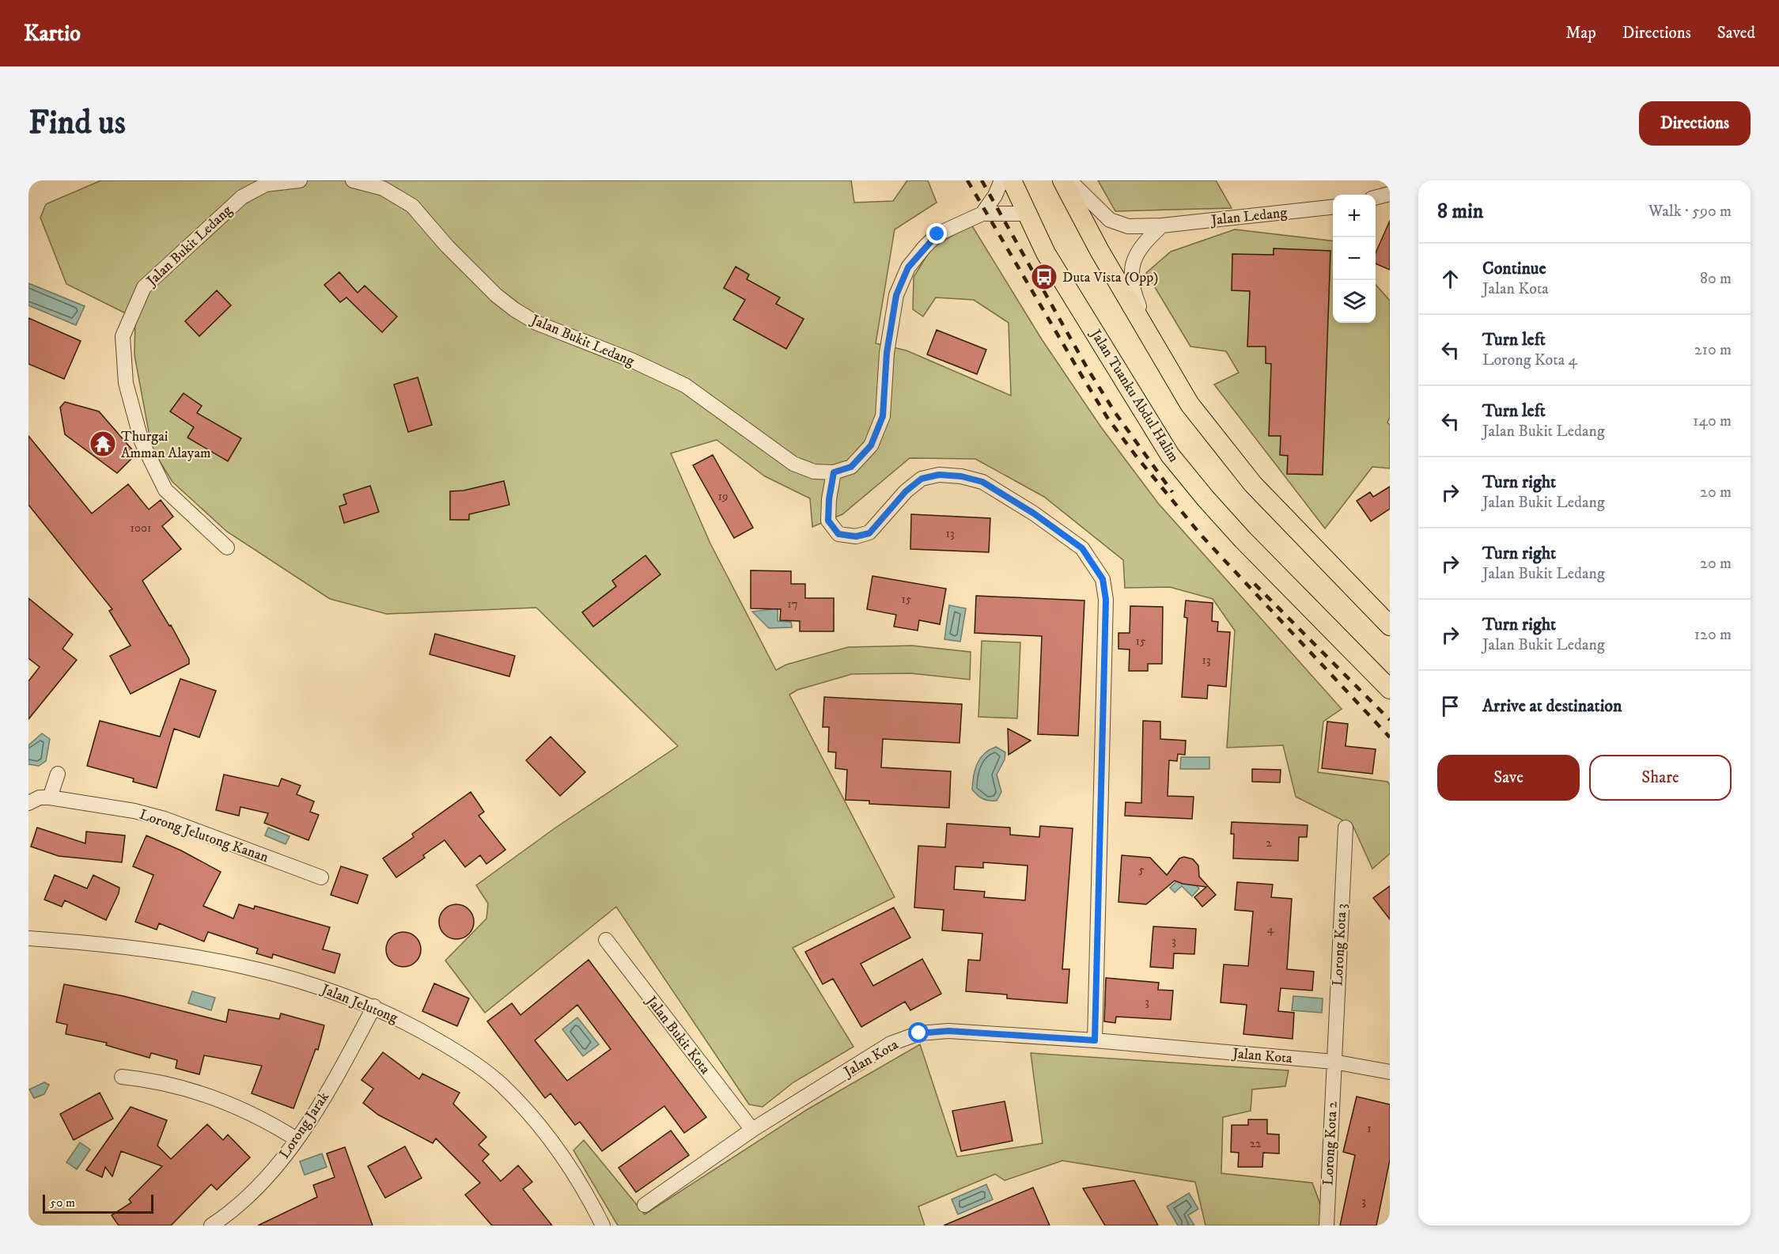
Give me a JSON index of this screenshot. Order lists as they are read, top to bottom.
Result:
{
  "streets": {
    "main road": ["Jalan Tuanku Abdul Halim"],
    "street": [
      "Jalan Ledang",
      "Jalan Bukit Ledang",
      "Lorong Jelutong Kanan",
      "Lorong Kota 3",
      "Jalan Jelutong",
      "Jalan Bukit Kota",
      "Jalan Kota",
      "Lorong Jarak",
      "Lorong Kota 2"
    ]
  },
  "crossings": [
    ["Jalan Bukit Ledang", "Jalan Tuanku Abdul Halim"],
    ["Lorong Kota 3", "Jalan Kota"],
    ["Lorong Kota 3", "Lorong Kota 2"],
    ["Jalan Jelutong", "Lorong Jarak"],
    ["Jalan Bukit Kota", "Jalan Kota"],
    ["Jalan Kota", "Lorong Kota 2"]
  ],
  "places": {
    "bus stop": ["Duta Vista (Opp)"],
    "temple": ["Thurgai Amman Alayam"]
  },
  "house_numbers": [
    "19",
    "1001",
    "13",
    "15",
    "17",
    "15",
    "13",
    "2",
    "5",
    "4",
    "3",
    "3",
    "1",
    "22",
    "3"
  ],
  "scale_bar": "50 m",
  "page": {
    "header": "Kartio",
    "nav": ["Map", "Directions", "Saved"],
    "buttons": [
      "Directions",
      ["Save", "Share"]
    ],
    "title": "Find us",
    "heading": ["8 min", "Walk · 590 m"],
    "map_buttons": ["+", "−"],
    "list": [
      ["Continue", "Jalan Kota", "80 m"],
      ["Turn left", "Lorong Kota 4", "210 m"],
      ["Turn left", "Jalan Bukit Ledang", "140 m"],
      ["Turn right", "Jalan Bukit Ledang", "20 m"],
      ["Turn right", "Jalan Bukit Ledang", "20 m"],
      ["Turn right", "Jalan Bukit Ledang", "120 m"],
      "Arrive at destination"
    ],
    "scale": "50 m"
  }
}
